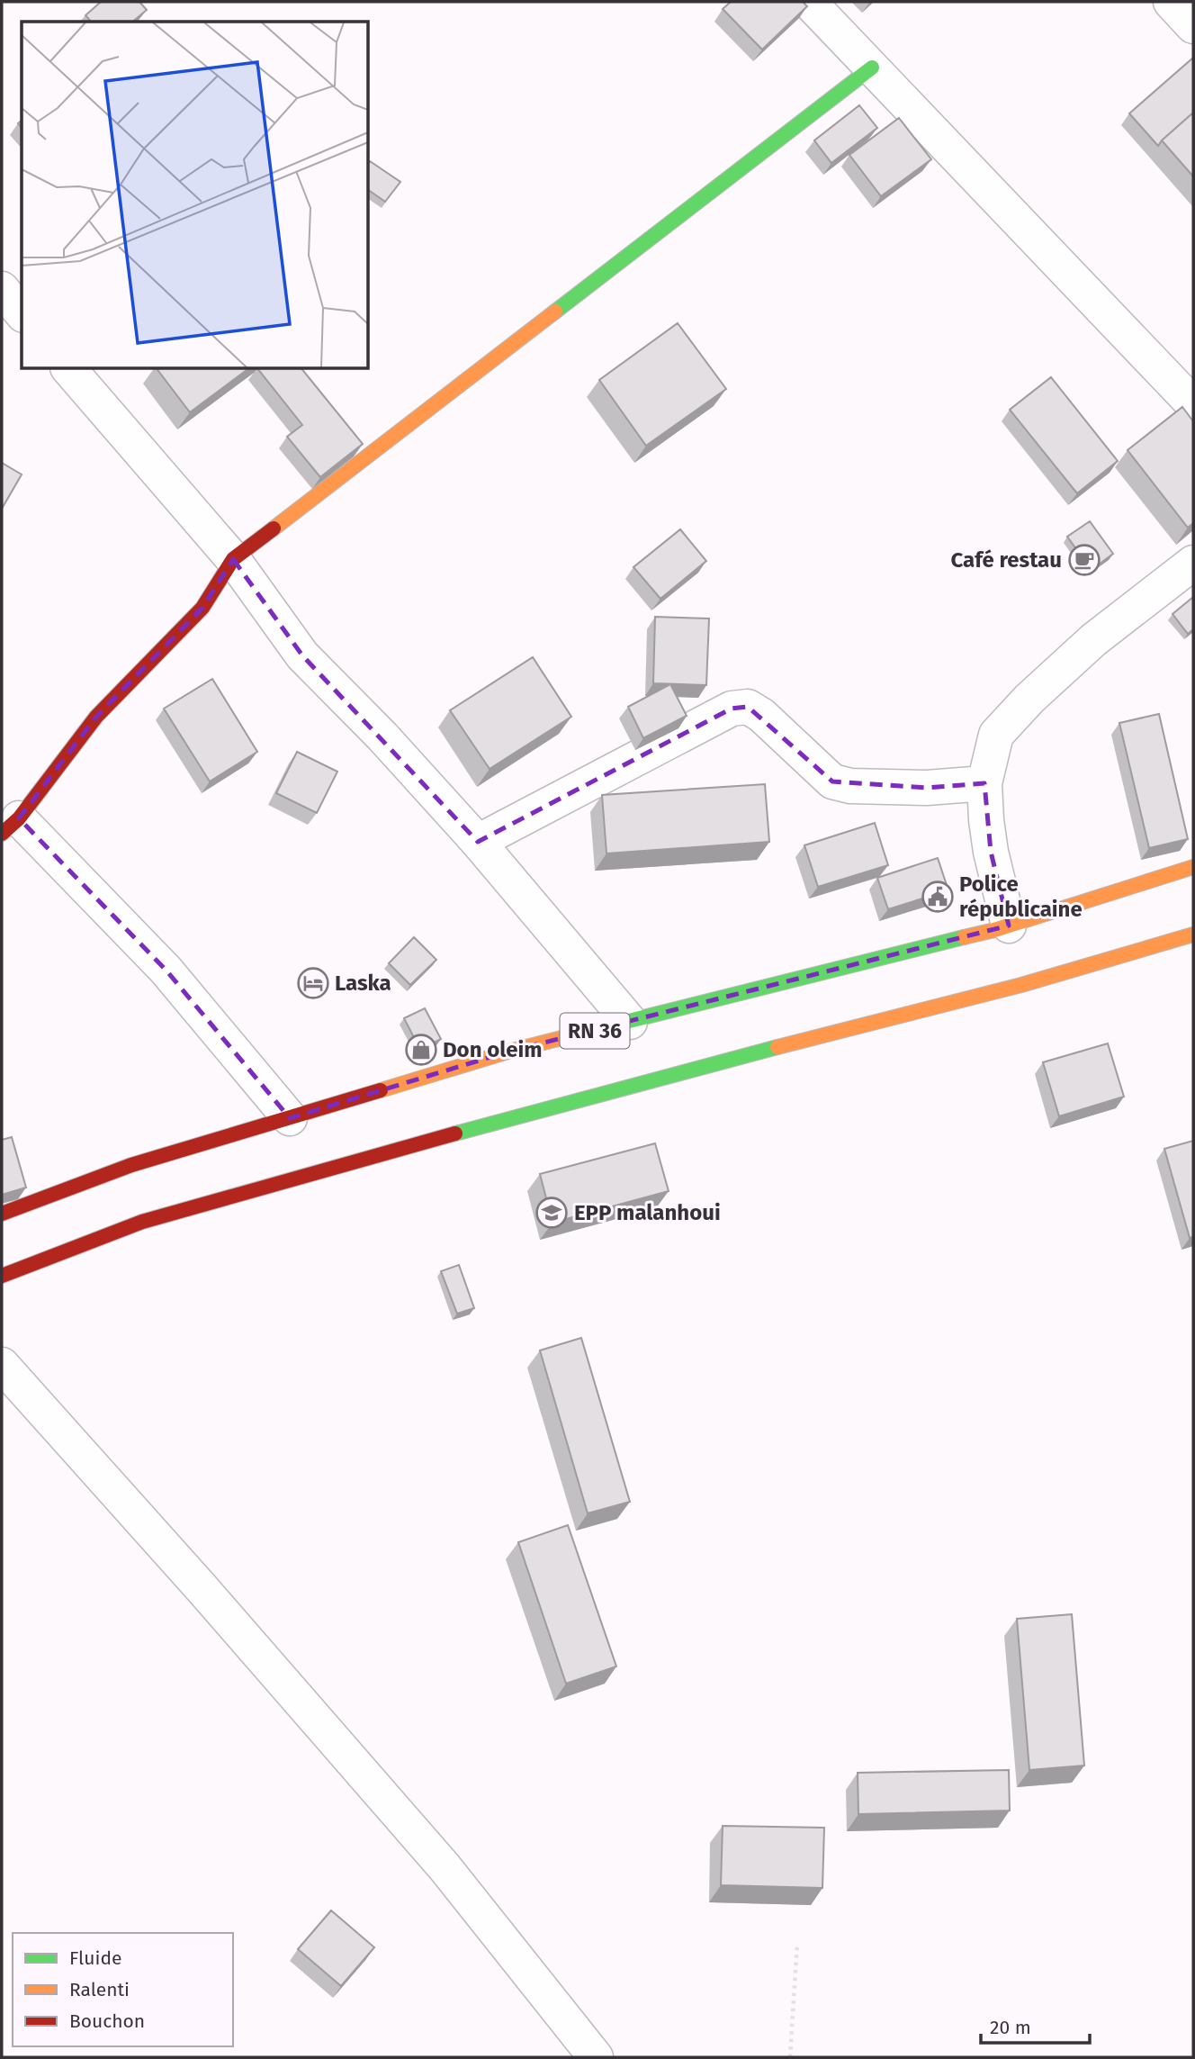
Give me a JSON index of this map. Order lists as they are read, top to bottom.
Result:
{
  "streets": {
    "main road": ["RN 36"]
  },
  "places": {
    "cafe": ["Café restau"],
    "public building": ["Police républicaine"],
    "hotel": ["Laska"],
    "shop": ["Don oleim"],
    "school or university": ["EPP malanhoui"]
  },
  "legend": ["Fluide", "Ralenti", "Bouchon"],
  "scale_bar": "20 m"
}
